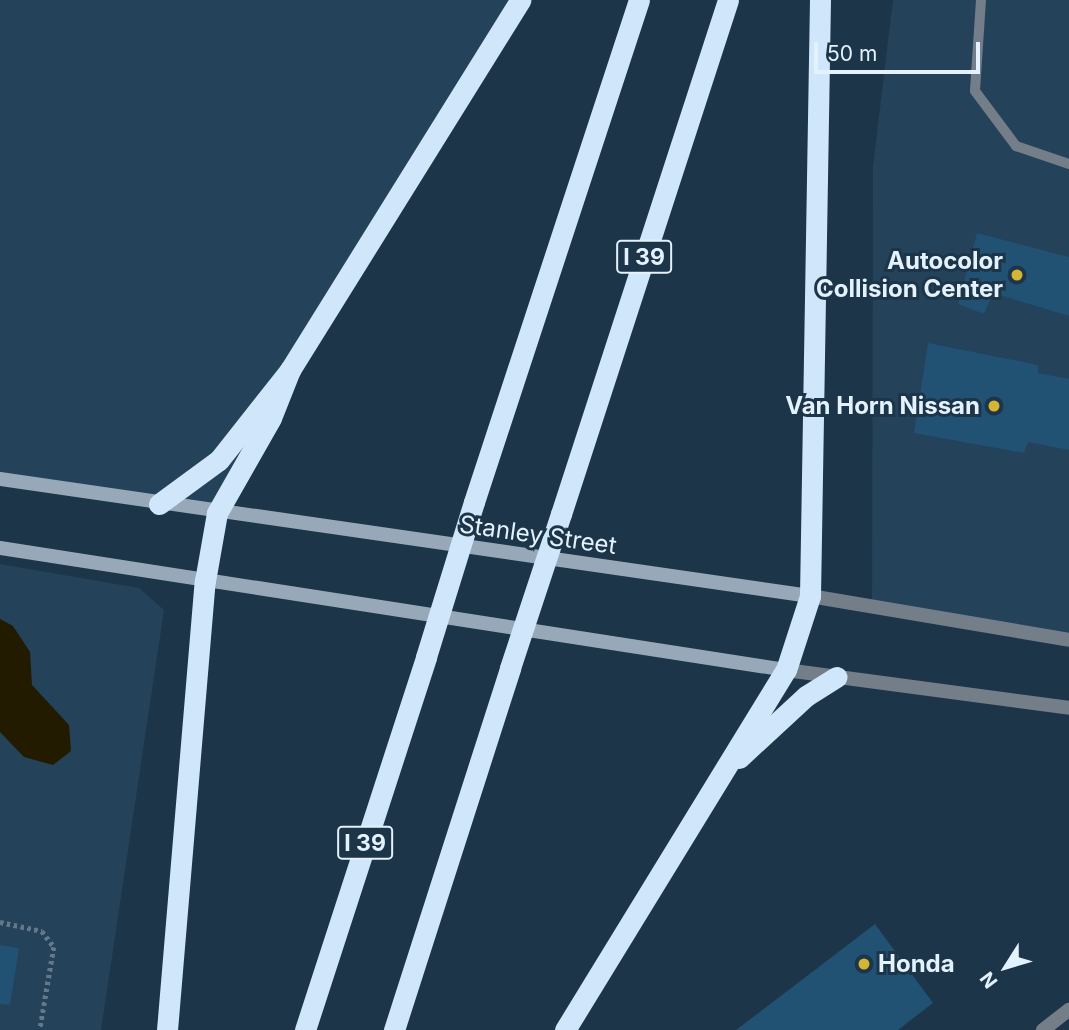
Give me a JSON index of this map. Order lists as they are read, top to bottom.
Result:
{
  "streets": {
    "highway": ["I 39"],
    "main road": ["Stanley Street"]
  },
  "places": ["Autocolor Collision Center", "Van Horn Nissan", "Honda"],
  "scale_bar": "50 m",
  "north": "bottom left"
}
